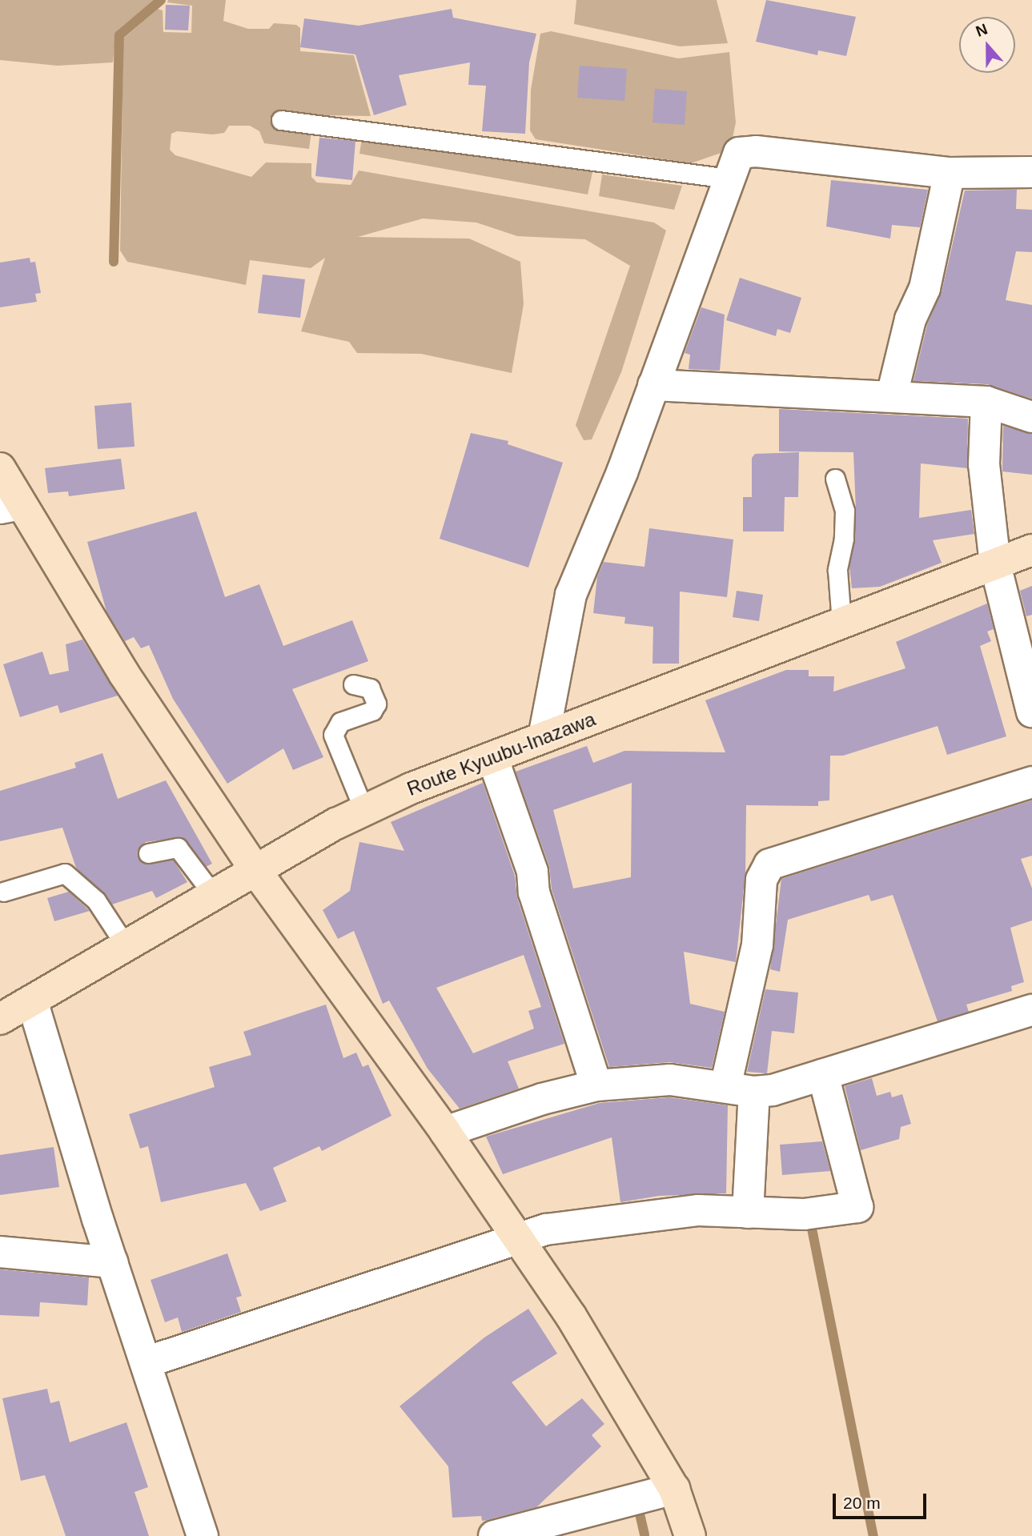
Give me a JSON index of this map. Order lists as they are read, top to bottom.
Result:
{
  "streets": {
    "street": ["Route Kyuubu-Inazawa"]
  },
  "scale_bar": "20 m",
  "north": "top"
}
